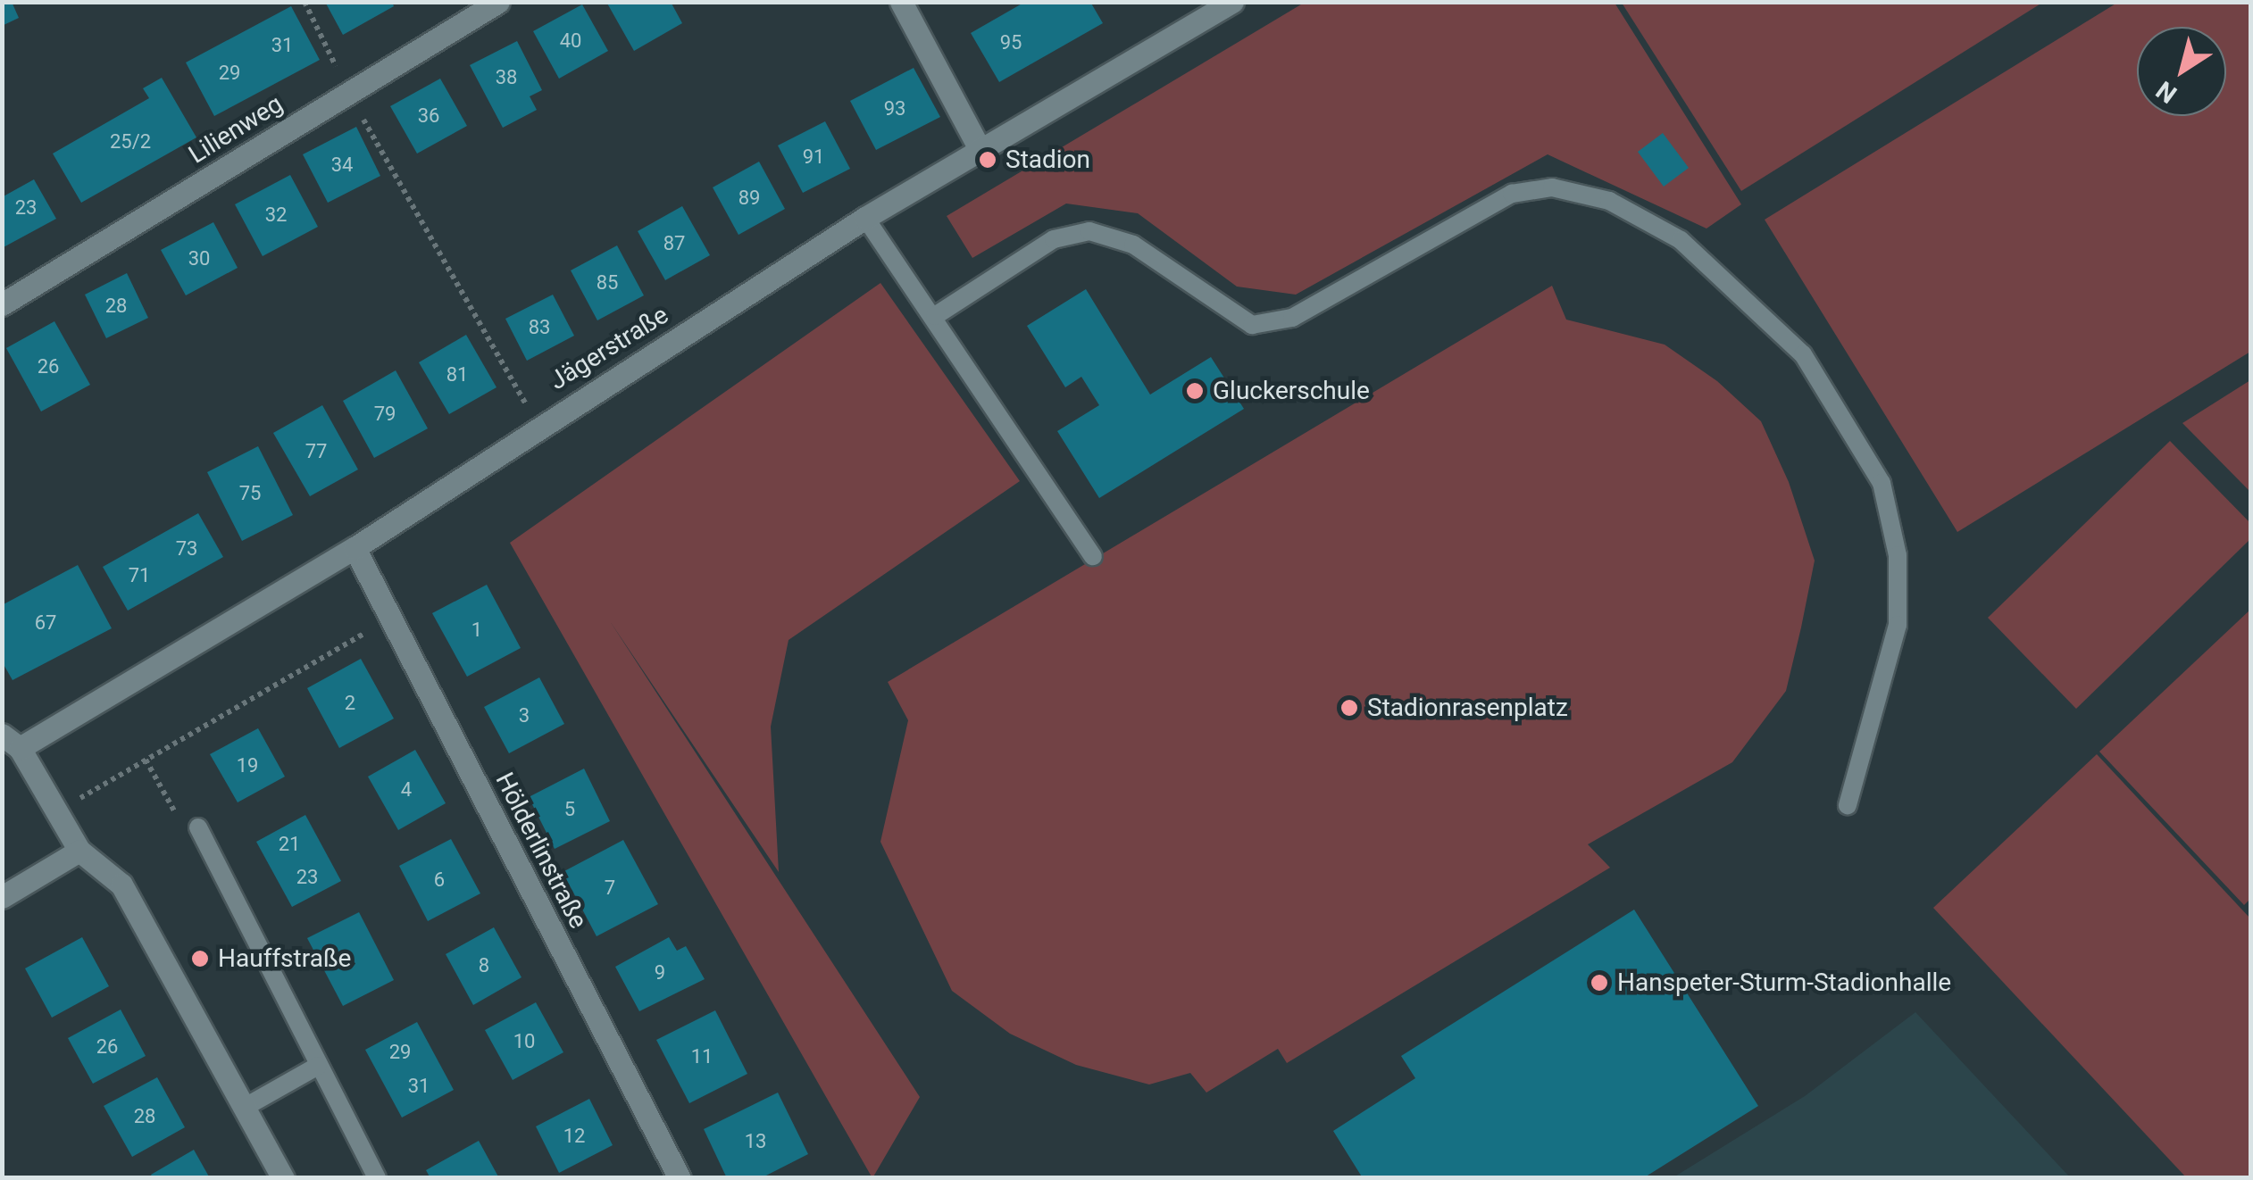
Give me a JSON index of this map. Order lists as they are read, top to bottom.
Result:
{
  "streets": {
    "street": ["Lilienweg", "Jägerstraße", "Hölderlinstraße"]
  },
  "crossings": [
    ["Jägerstraße", "Hölderlinstraße"]
  ],
  "places": [
    "Stadion",
    "Gluckerschule",
    "Stadionrasenplatz",
    "Hauffstraße",
    "Hanspeter-Sturm-Stadionhalle"
  ],
  "house_numbers": [
    "40",
    "95",
    "31",
    "29",
    "38",
    "93",
    "36",
    "25/2",
    "91",
    "34",
    "89",
    "23",
    "32",
    "87",
    "30",
    "85",
    "28",
    "83",
    "26",
    "81",
    "79",
    "77",
    "75",
    "73",
    "71",
    "67",
    "1",
    "2",
    "3",
    "19",
    "4",
    "5",
    "21",
    "23",
    "6",
    "7",
    "8",
    "9",
    "10",
    "26",
    "29",
    "11",
    "31",
    "28",
    "12",
    "13"
  ],
  "north": "bottom left"
}
